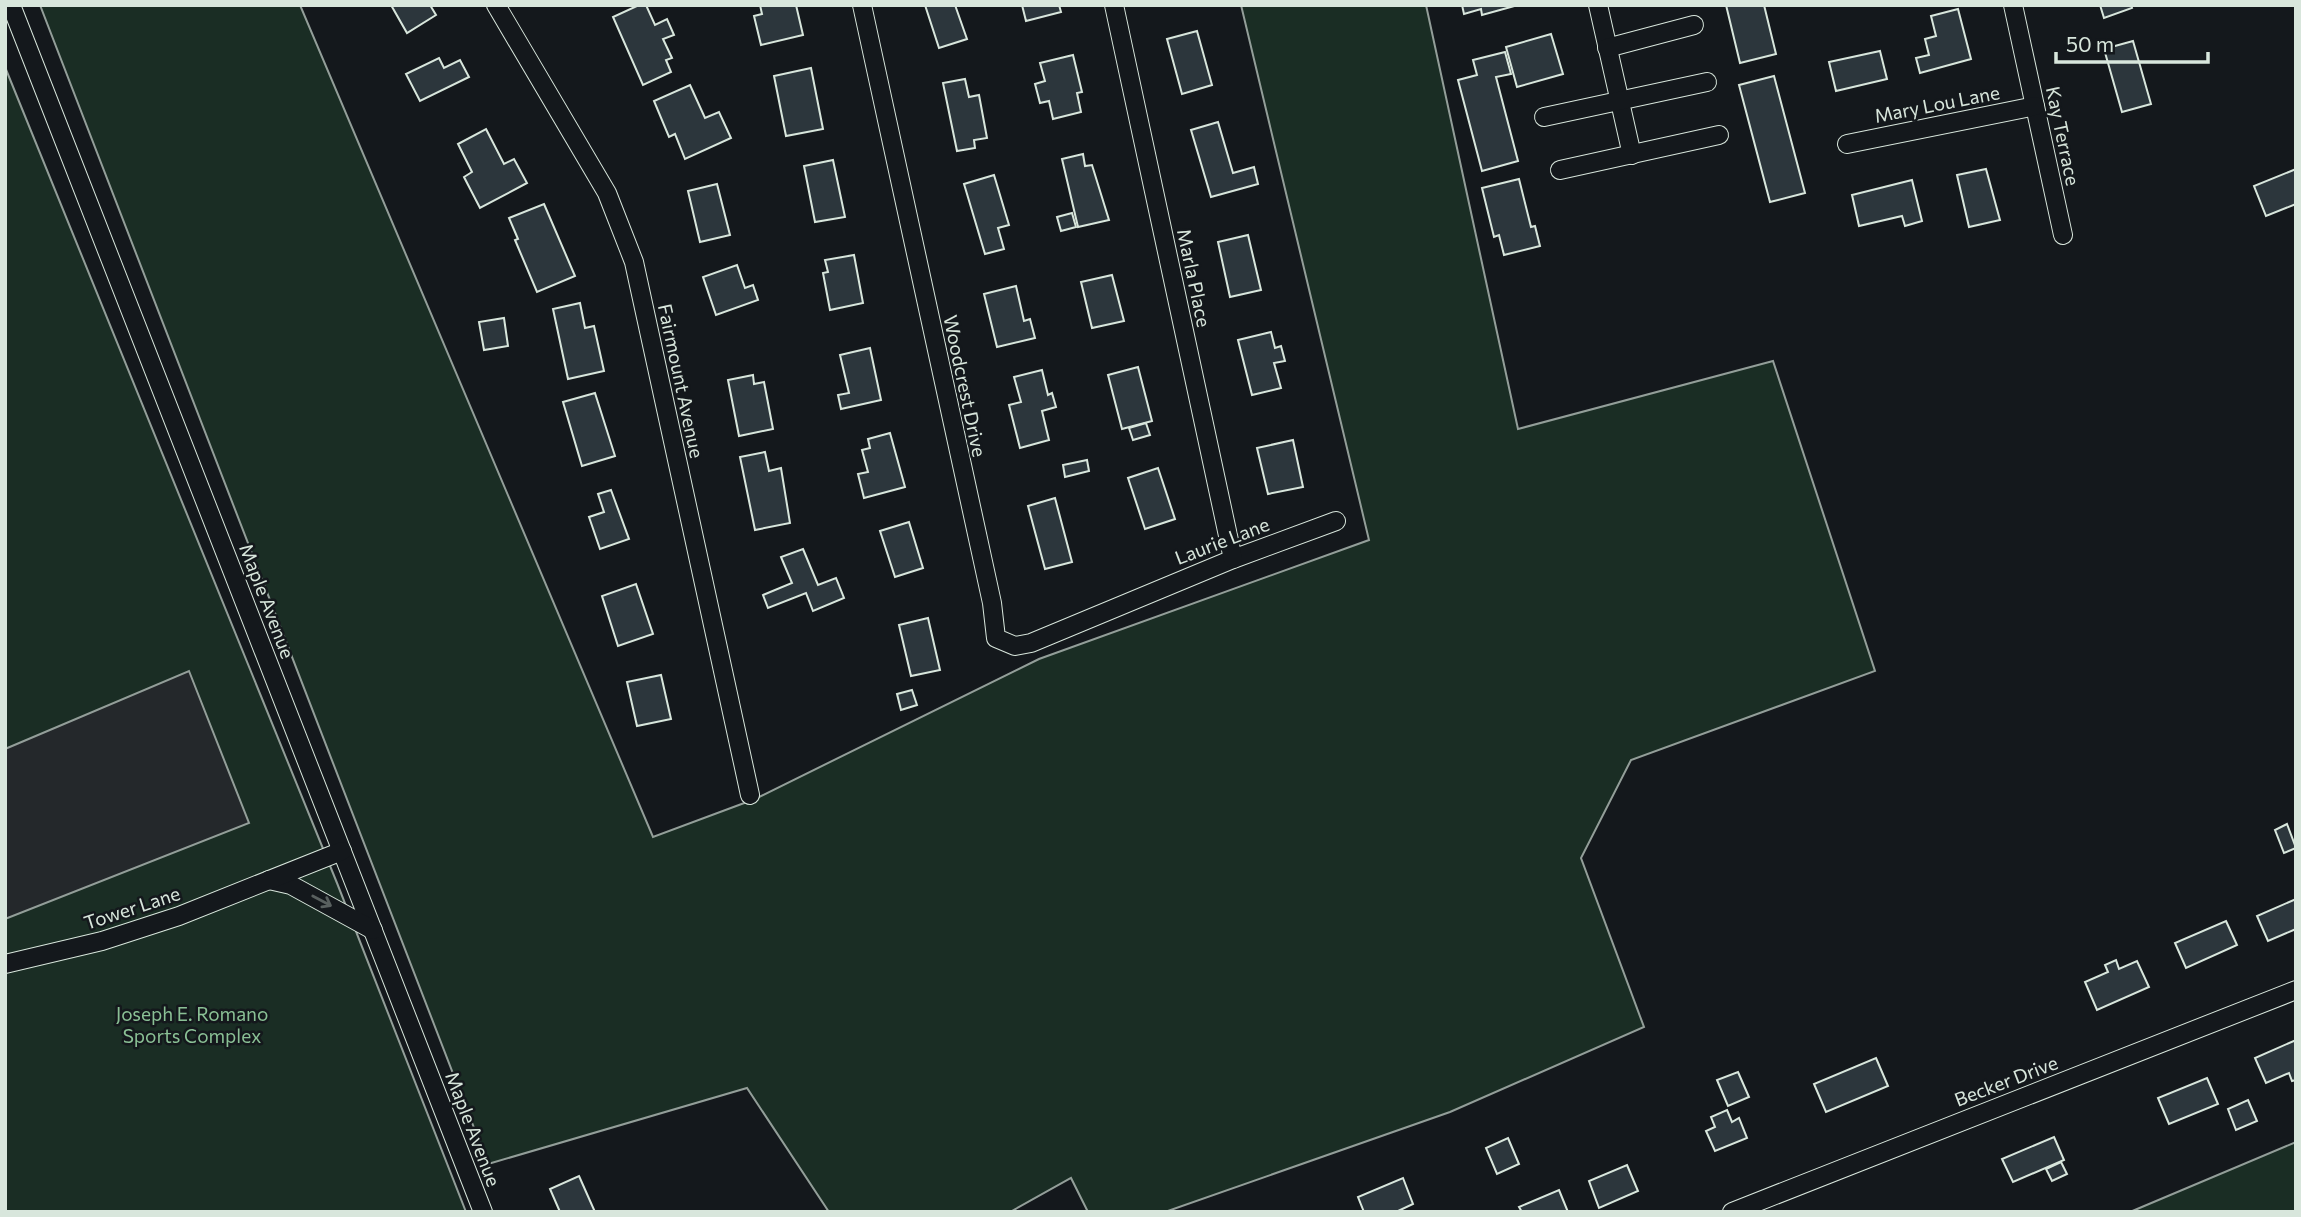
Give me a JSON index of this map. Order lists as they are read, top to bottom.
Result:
{
  "streets": {
    "street": [
      "Mary Lou Lane",
      "Kay Terrace",
      "Marla Place",
      "Fairmount Avenue",
      "Woodcrest Drive",
      "Laurie Lane",
      "Maple Avenue",
      "Tower Lane",
      "Becker Drive"
    ]
  },
  "crossings": [
    ["Mary Lou Lane", "Kay Terrace"],
    ["Marla Place", "Laurie Lane"],
    ["Woodcrest Drive", "Laurie Lane"],
    ["Maple Avenue", "Tower Lane"]
  ],
  "parks": ["Joseph E. Romano Sports Complex"],
  "scale_bar": "50 m"
}
